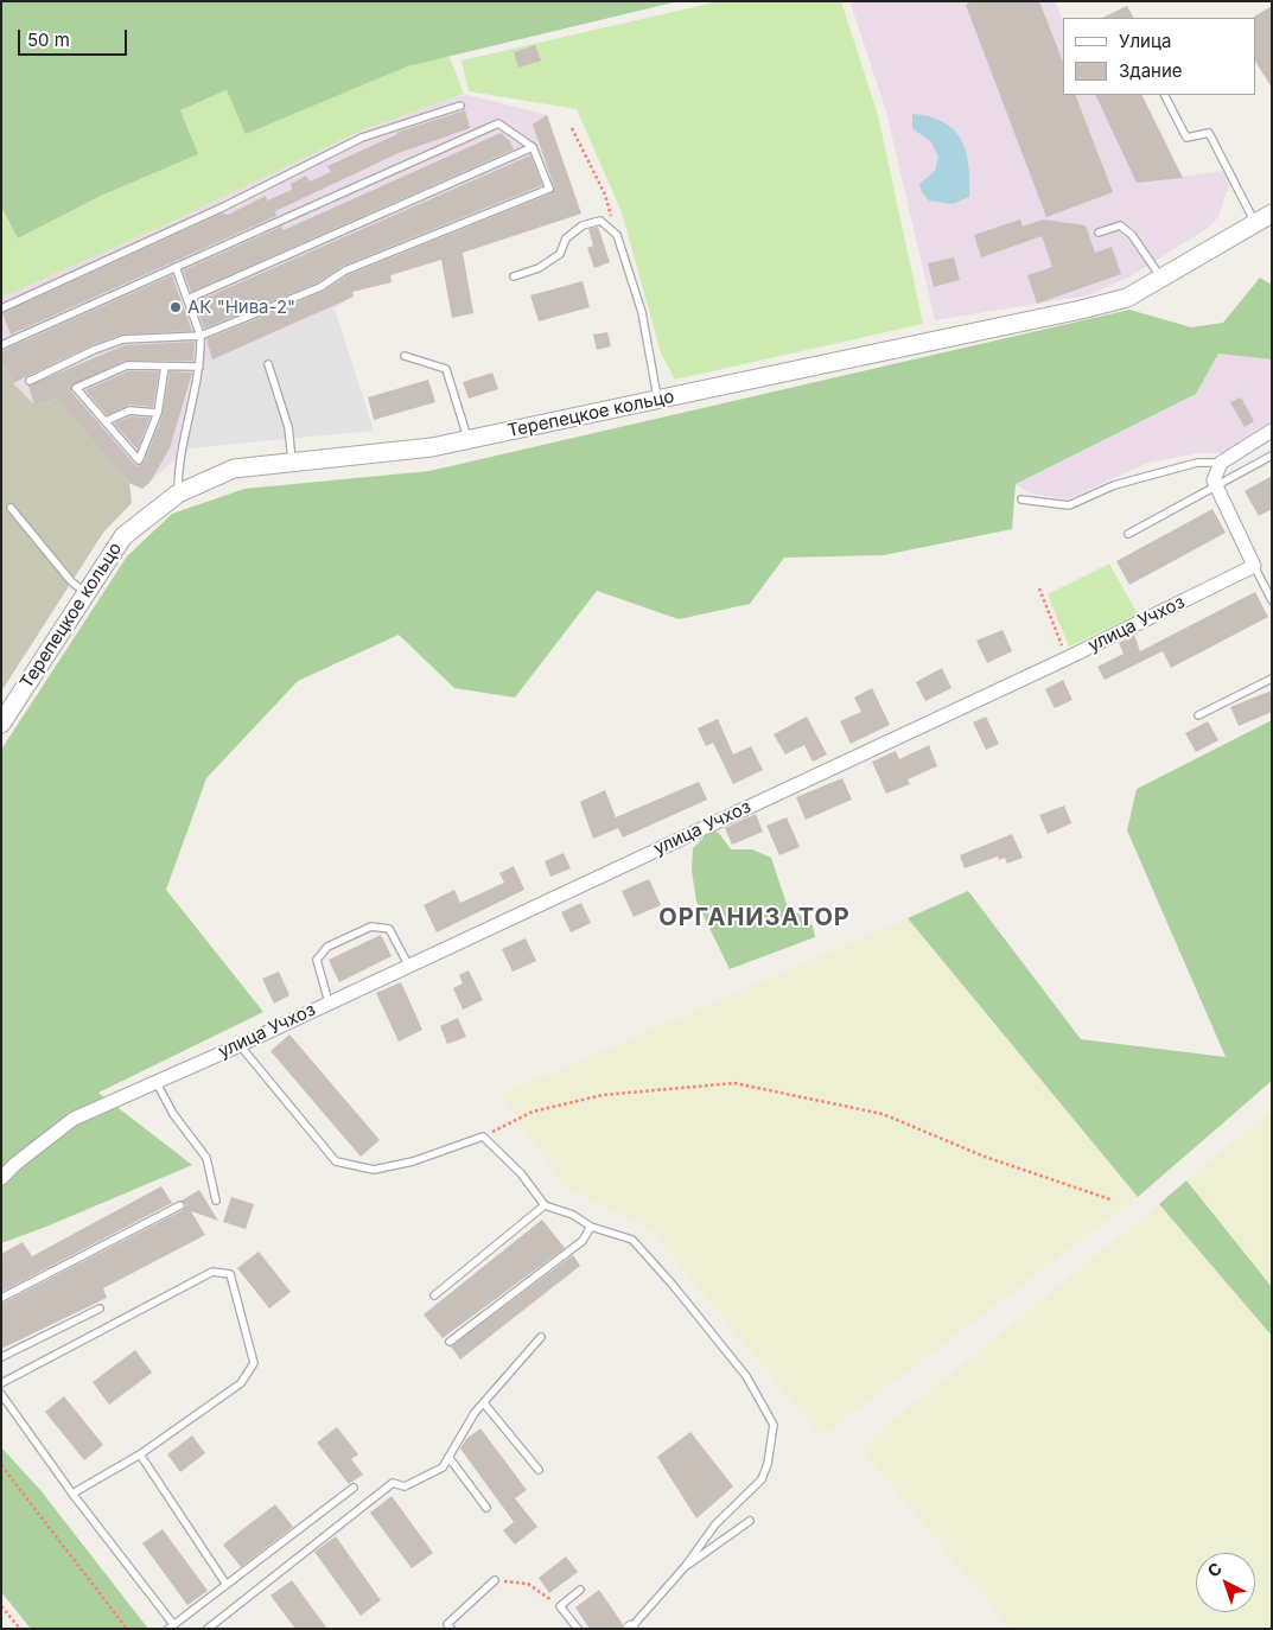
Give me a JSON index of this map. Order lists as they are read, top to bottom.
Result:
{
  "streets": {
    "street": ["Терепецкое кольцо", "улица Учхоз"]
  },
  "districts": ["ОРГАНИЗАТОР"],
  "places": ["АК \"Нива-2\""],
  "legend": ["Улица", "Здание"],
  "scale_bar": "50 m",
  "north": "top left"
}
